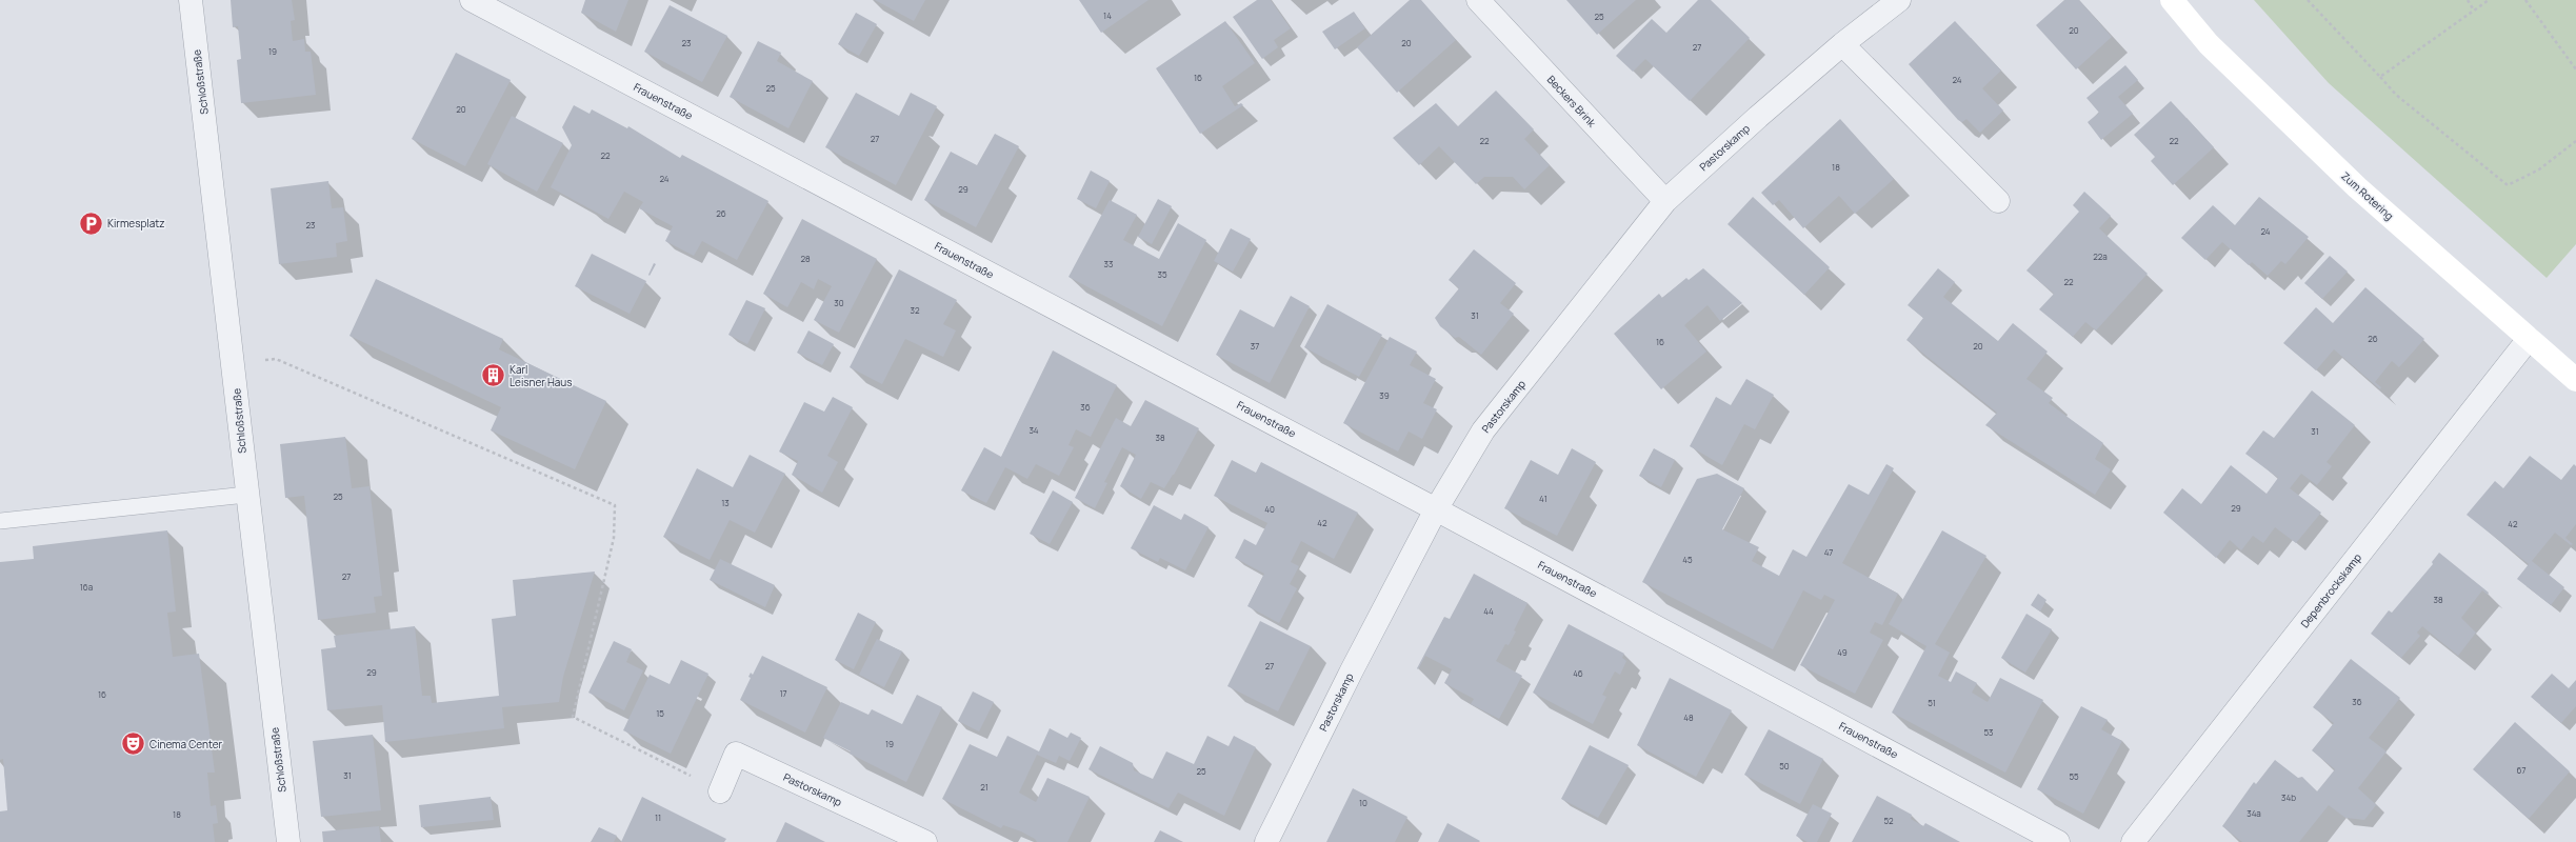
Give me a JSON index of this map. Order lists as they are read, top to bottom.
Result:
{
  "streets": {
    "street": [
      "Schloßstraße",
      "Frauenstraße",
      "Beckers Brink",
      "Pastorskamp",
      "Zum Rotering",
      "Depenbrockskamp"
    ]
  },
  "crossings": [
    ["Frauenstraße", "Pastorskamp"],
    ["Beckers Brink", "Pastorskamp"],
    ["Zum Rotering", "Depenbrockskamp"]
  ],
  "places": {
    "parking": ["Kirmesplatz"],
    "building": ["Karl Leisner Haus"],
    "theatre": ["Cinema Center"]
  },
  "house_numbers": [
    "14",
    "25",
    "20",
    "23",
    "20",
    "27",
    "19",
    "16",
    "24",
    "25",
    "20",
    "27",
    "22",
    "22",
    "22",
    "18",
    "24",
    "29",
    "26",
    "23",
    "24",
    "22a",
    "28",
    "33",
    "35",
    "22",
    "30",
    "32",
    "31",
    "26",
    "16",
    "37",
    "20",
    "39",
    "36",
    "34",
    "31",
    "38",
    "25",
    "41",
    "13",
    "29",
    "40",
    "42",
    "42",
    "47",
    "45",
    "27",
    "16a",
    "38",
    "44",
    "49",
    "27",
    "29",
    "46",
    "17",
    "16",
    "36",
    "51",
    "15",
    "48",
    "53",
    "19",
    "50",
    "67",
    "25",
    "31",
    "55",
    "21",
    "34b",
    "10",
    "34a",
    "18",
    "11",
    "52"
  ]
}
